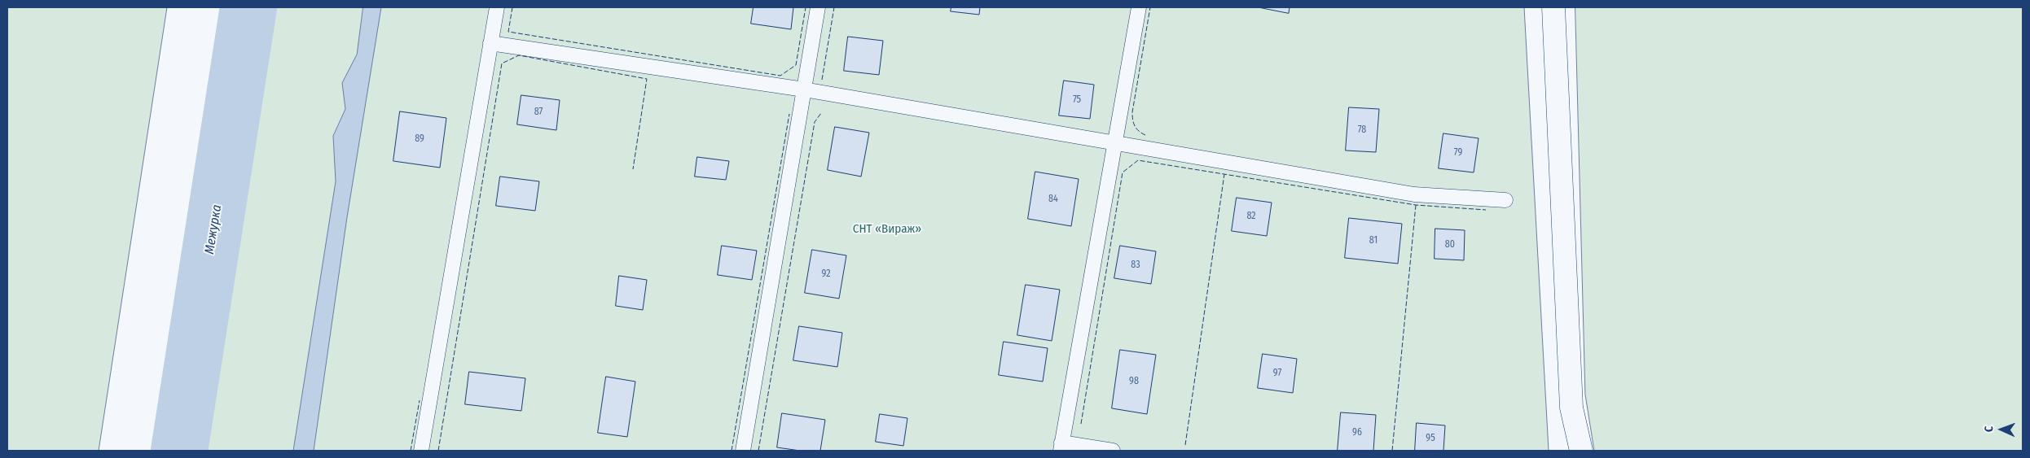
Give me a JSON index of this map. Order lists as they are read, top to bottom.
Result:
{
  "water": ["Межурка"],
  "parks": ["СНТ «Вираж»"],
  "house_numbers": [
    "75",
    "87",
    "78",
    "89",
    "79",
    "84",
    "82",
    "81",
    "80",
    "83",
    "92",
    "97",
    "98",
    "96",
    "95"
  ],
  "north": "left"
}
